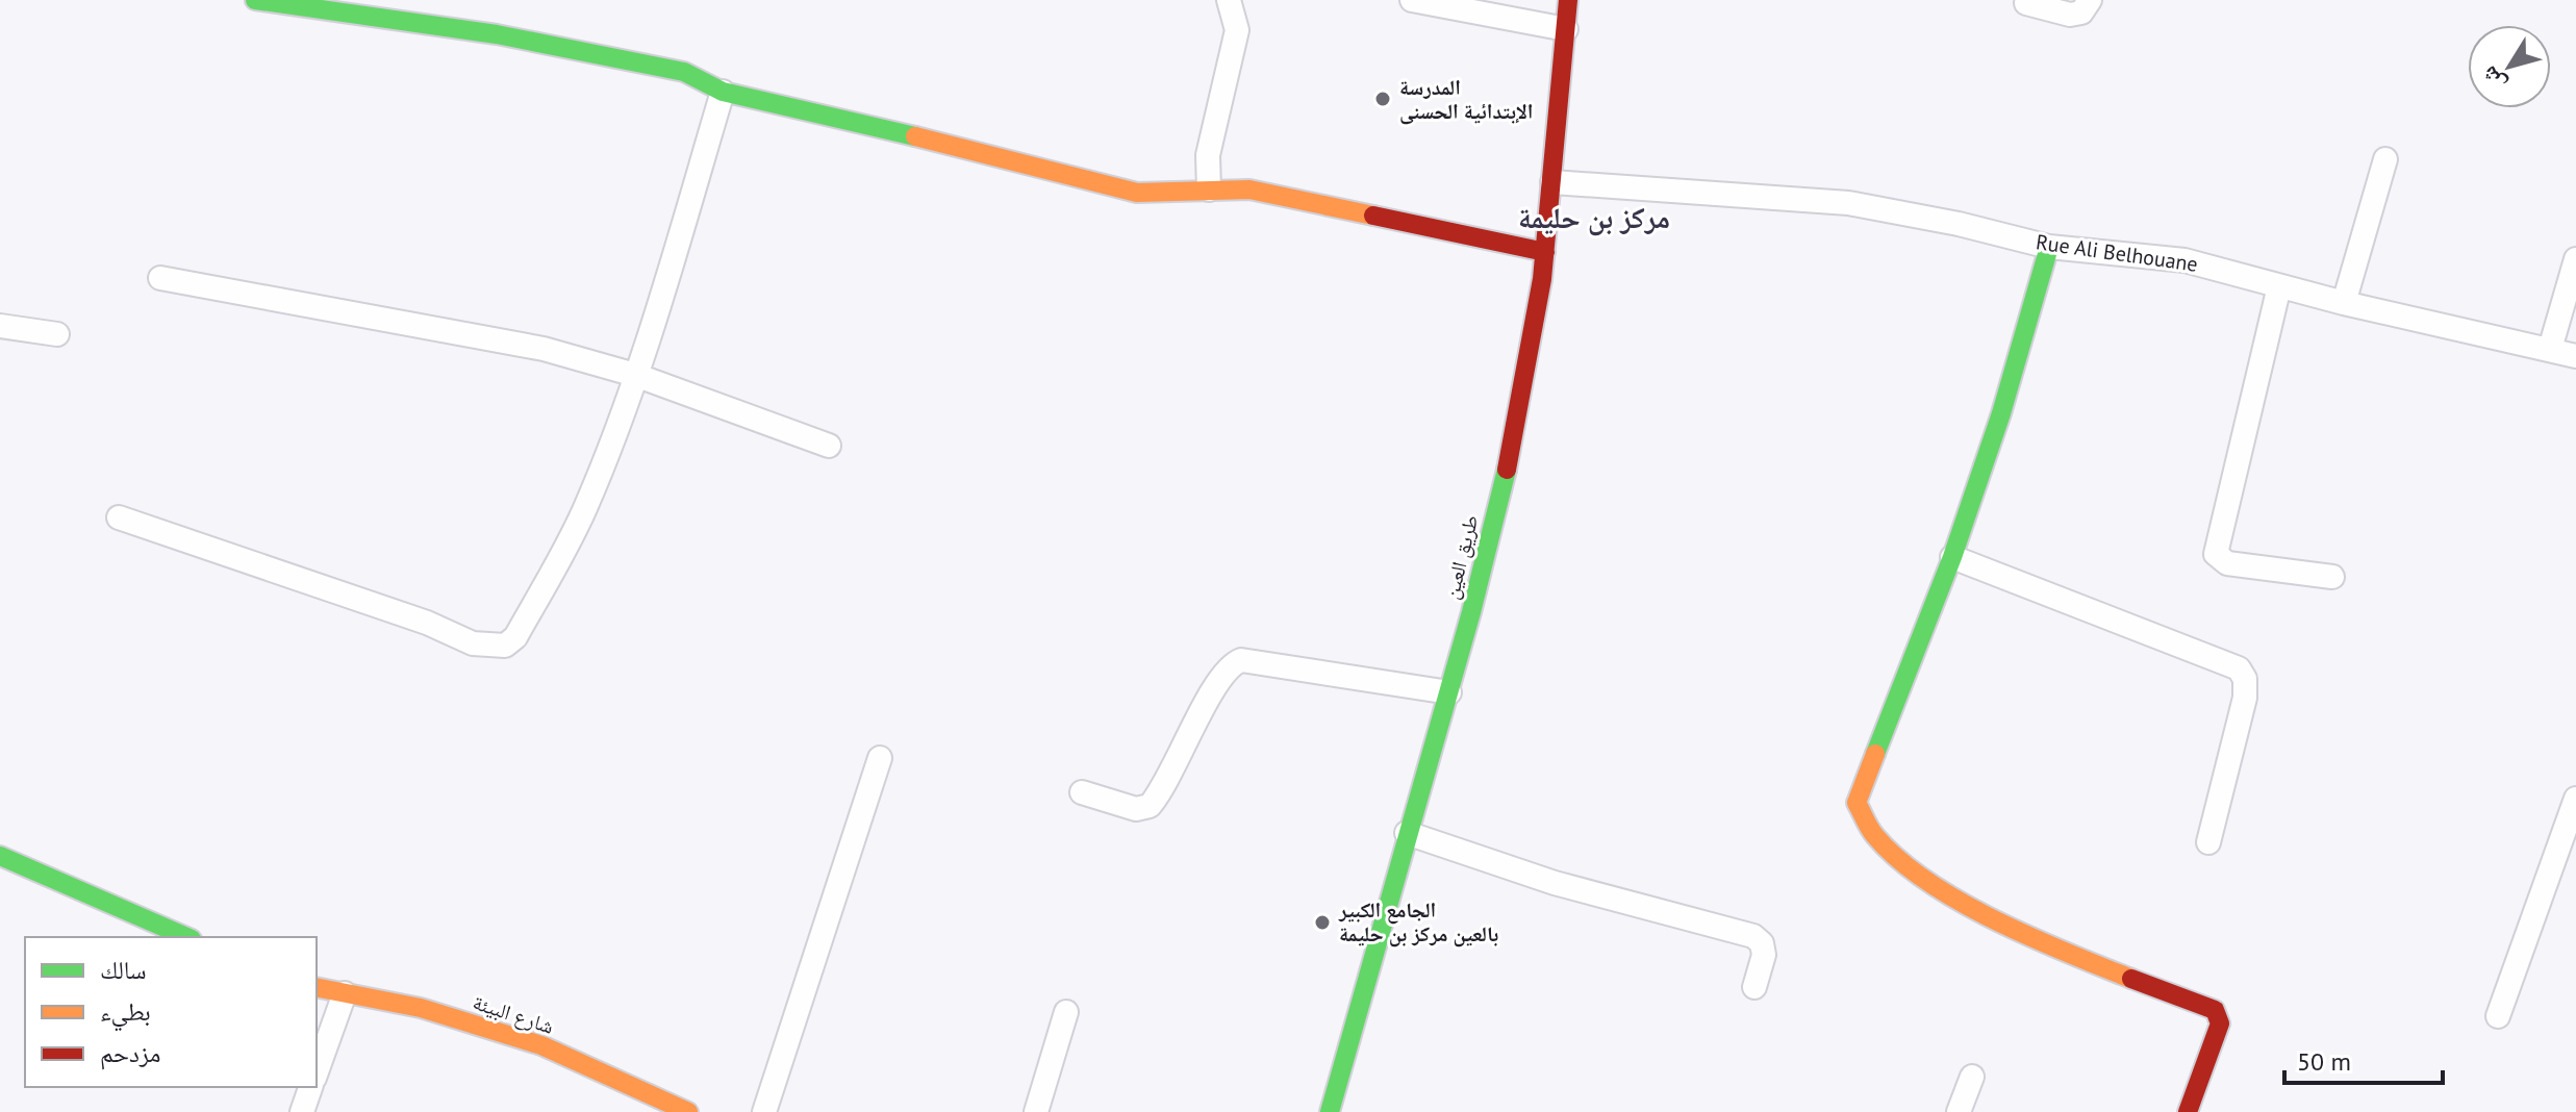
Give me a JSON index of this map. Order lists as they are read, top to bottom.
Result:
{
  "streets": {
    "street": ["Rue Ali Belhouane", "طريق العين", "شارع البيئة"]
  },
  "crossings": [
    ["Rue Ali Belhouane", "طريق العين"]
  ],
  "districts": ["مركز بن حليمة"],
  "places": ["المدرسة الإبتدائية الحسنى", "الجامع الكبير بالعين مركز بن حليمة"],
  "legend": ["سالك", "بطيء", "مزدحم"],
  "scale_bar": "50 m",
  "north": "bottom left"
}
